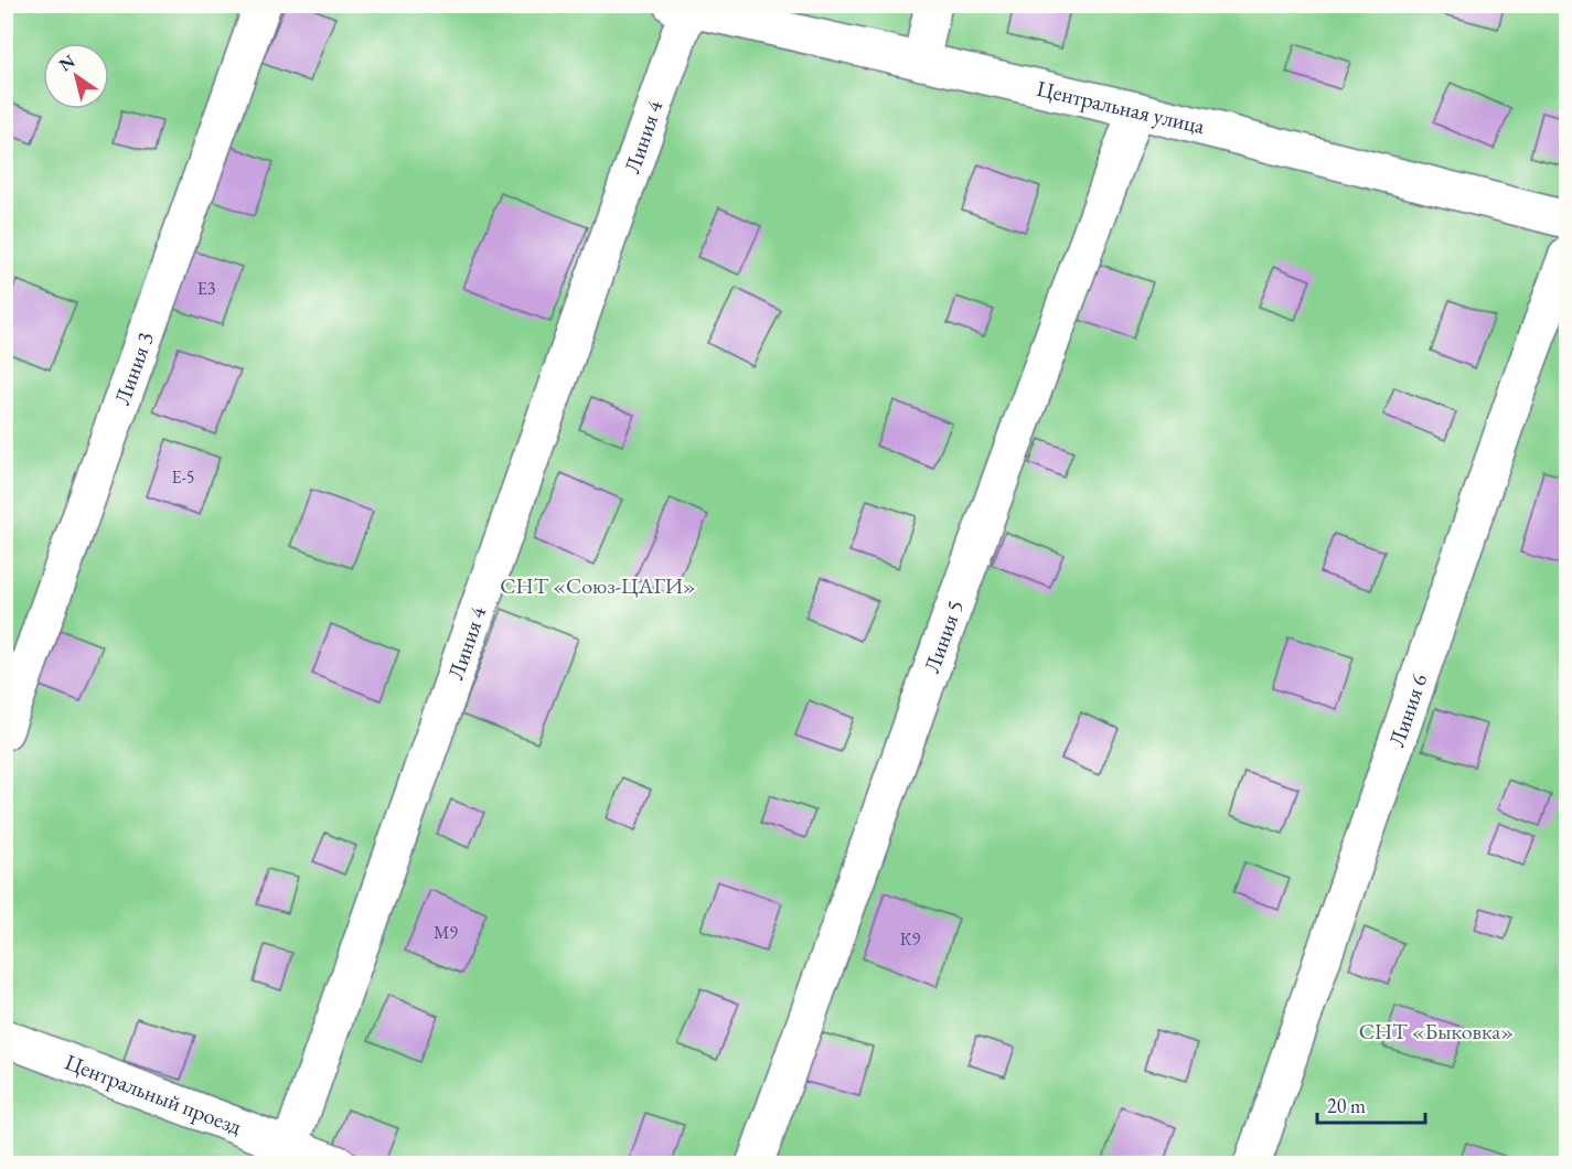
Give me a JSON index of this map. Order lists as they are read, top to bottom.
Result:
{
  "streets": {
    "street": [
      "Центральная улица",
      "Линия 4",
      "Линия 3",
      "Линия 5",
      "Линия 6",
      "Центральный проезд"
    ]
  },
  "crossings": [
    ["Центральная улица", "Линия 4"],
    ["Центральная улица", "Линия 5"],
    ["Линия 4", "Центральный проезд"]
  ],
  "parks": ["СНТ «Союз-ЦАГИ»", "СНТ «Быковка»"],
  "house_numbers": [
    "Е3",
    "Е-5",
    "М9",
    "К9"
  ],
  "scale_bar": "20 m",
  "north": "top left"
}
